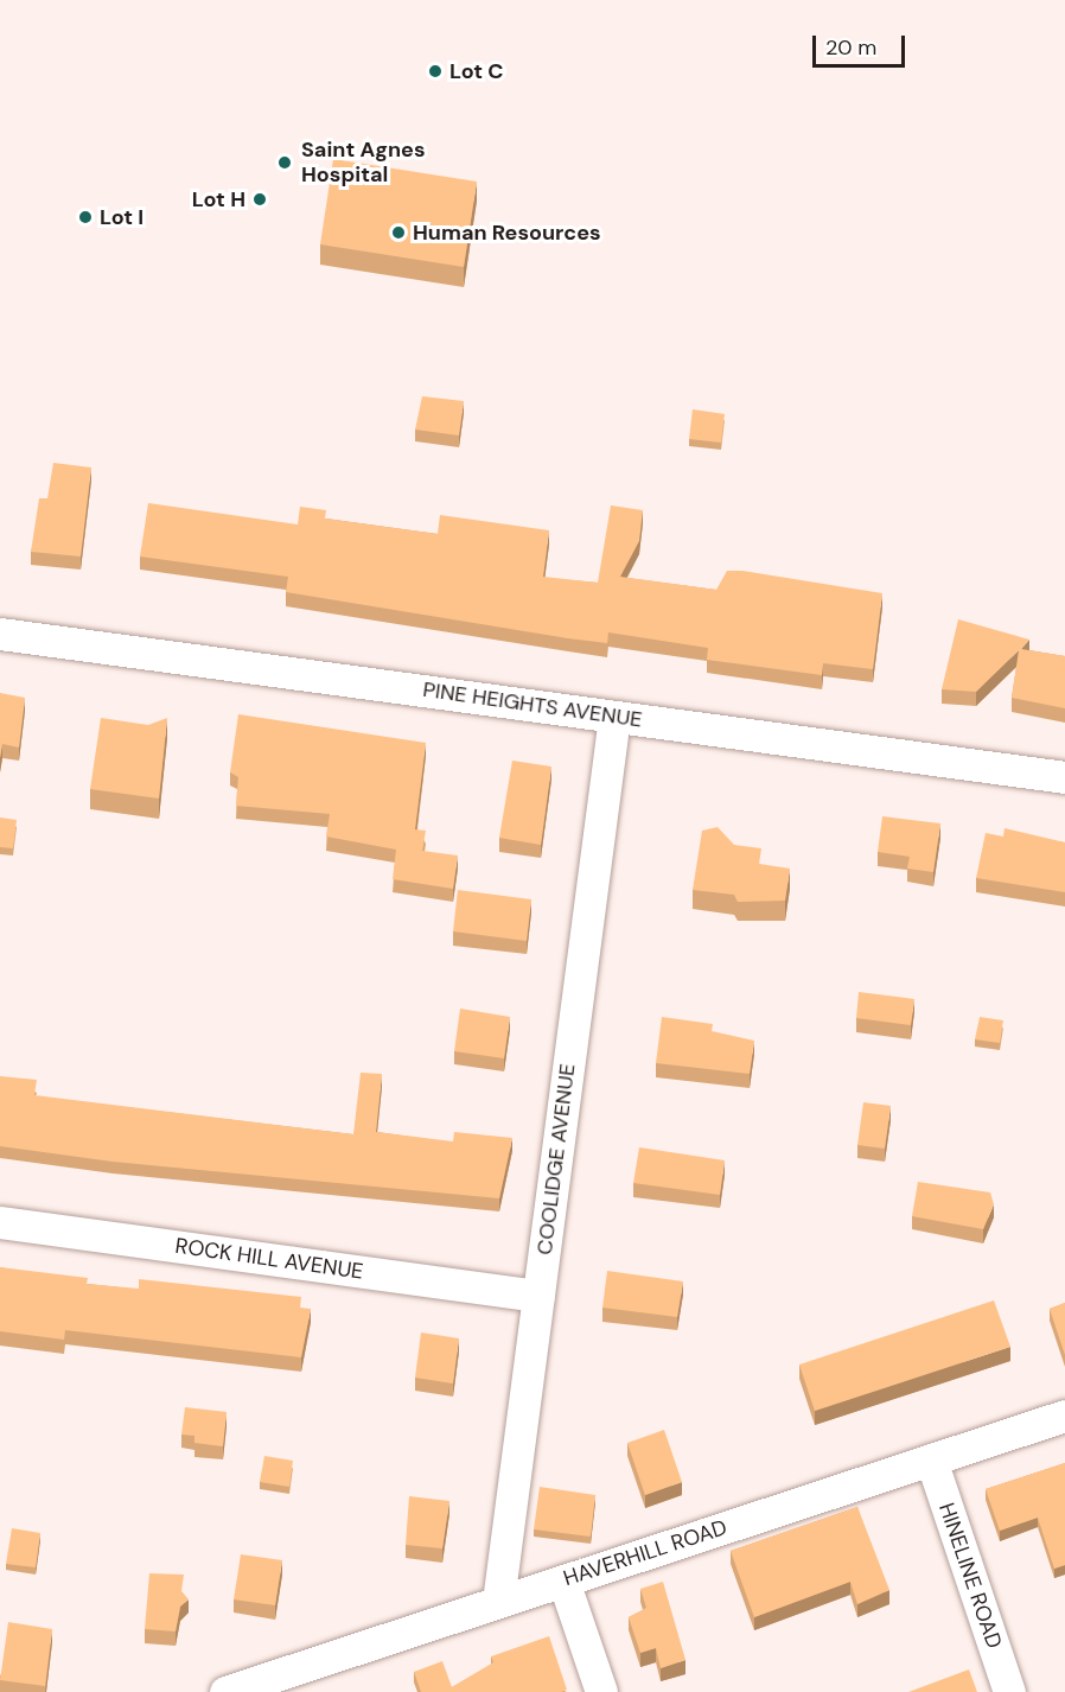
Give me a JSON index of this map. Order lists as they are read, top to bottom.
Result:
{
  "streets": {
    "street": [
      "PINE HEIGHTS AVENUE",
      "COOLIDGE AVENUE",
      "ROCK HILL AVENUE",
      "HAVERHILL ROAD",
      "HINELINE ROAD"
    ]
  },
  "crossings": [
    ["PINE HEIGHTS AVENUE", "COOLIDGE AVENUE"],
    ["COOLIDGE AVENUE", "ROCK HILL AVENUE"],
    ["COOLIDGE AVENUE", "HAVERHILL ROAD"],
    ["HAVERHILL ROAD", "HINELINE ROAD"]
  ],
  "places": [
    "Lot C",
    "Saint Agnes Hospital",
    "Lot H",
    "Lot I",
    "Human Resources"
  ],
  "scale_bar": "20 m"
}
